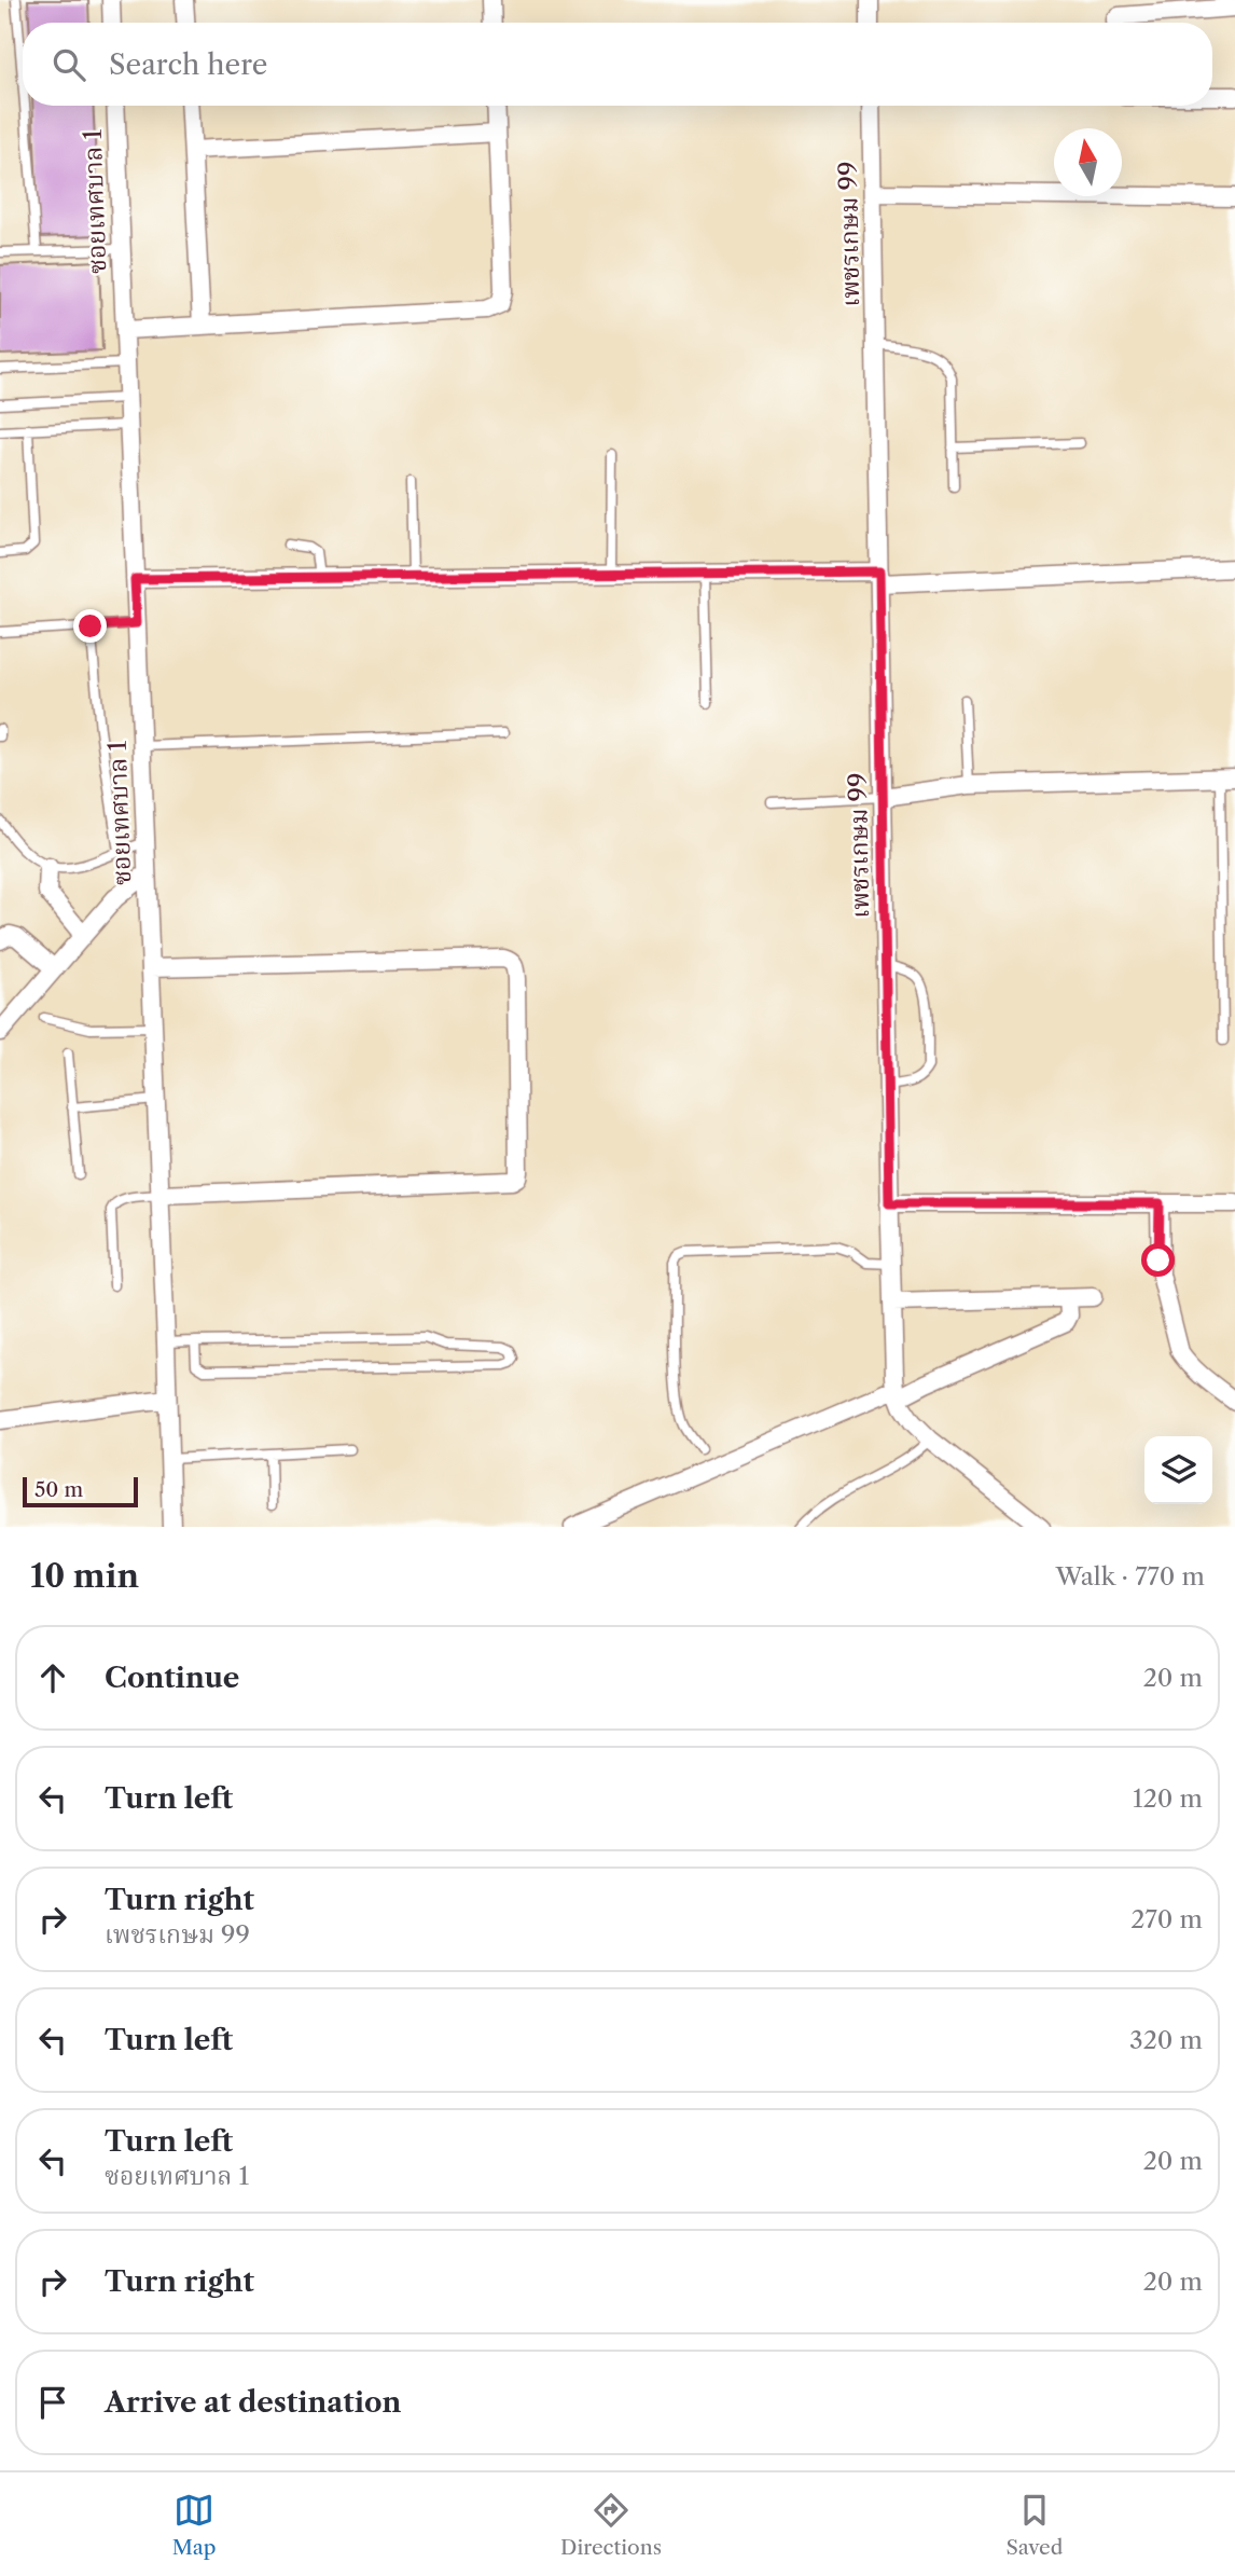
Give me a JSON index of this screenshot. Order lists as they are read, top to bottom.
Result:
{
  "streets": {
    "street": ["ซอยเทศบาล 1", "เพชรเกษม 99"]
  },
  "scale_bar": "50 m",
  "north": "top",
  "page": {
    "search": "Search here",
    "scale": "50 m",
    "heading": ["10 min", "Walk · 770 m"],
    "list": [
      ["Continue", "20 m"],
      ["Turn left", "120 m"],
      ["Turn right", "เพชรเกษม 99", "270 m"],
      ["Turn left", "320 m"],
      ["Turn left", "ซอยเทศบาล 1", "20 m"],
      ["Turn right", "20 m"],
      "Arrive at destination"
    ],
    "nav": ["Map", "Directions", "Saved"]
  }
}
